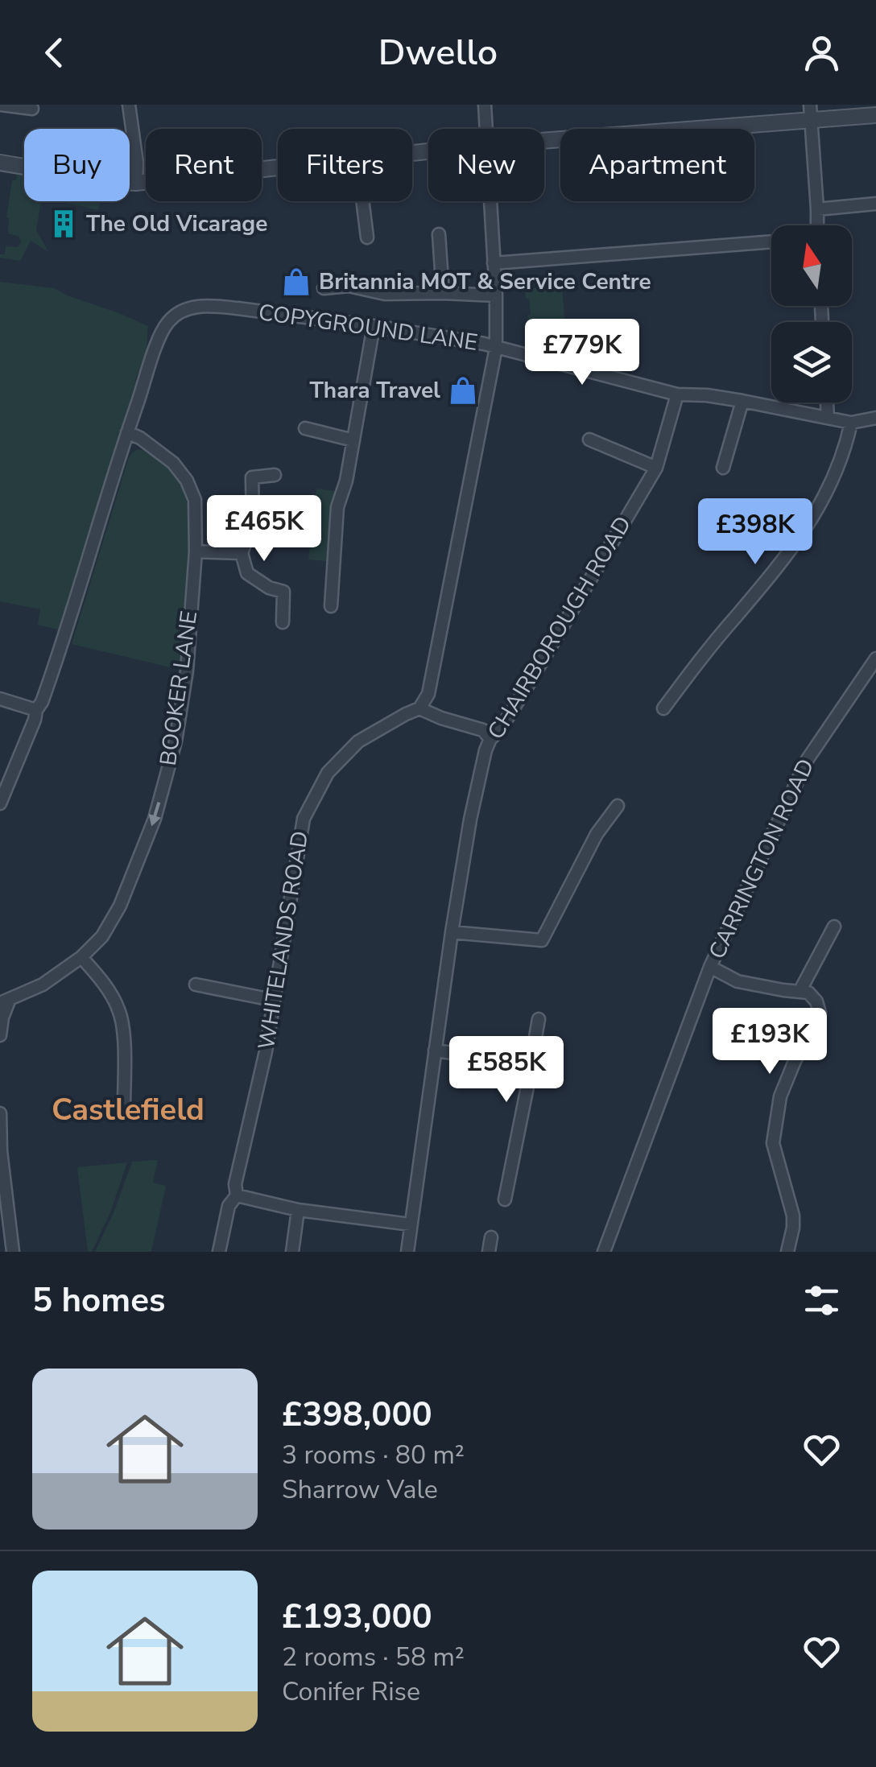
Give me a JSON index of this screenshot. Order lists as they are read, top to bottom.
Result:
{
  "streets": {
    "street": [
      "COPYGROUND LANE",
      "CHAIRBOROUGH ROAD",
      "BOOKER LANE",
      "CARRINGTON ROAD",
      "WHITELANDS ROAD"
    ]
  },
  "crossings": [
    ["COPYGROUND LANE", "CHAIRBOROUGH ROAD"],
    ["COPYGROUND LANE", "BOOKER LANE"]
  ],
  "one_way": ["BOOKER LANE"],
  "districts": ["Castlefield"],
  "places": {
    "building": ["The Old Vicarage"],
    "shop": ["Britannia MOT & Service Centre", "Thara Travel"]
  },
  "north": "top",
  "page": {
    "header": "Dwello",
    "chip": [
      "Buy",
      "Rent",
      "Filters",
      "New",
      "Apartment"
    ],
    "price": [
      "£779K",
      "£465K",
      "£398K",
      "£193K",
      "£585K"
    ],
    "heading": "5 homes",
    "list": [
      {
        "name": "£398,000",
        "note": "3 rooms · 80 m² · Sharrow Vale"
      },
      {
        "name": "£193,000",
        "note": "2 rooms · 58 m² · Conifer Rise"
      }
    ]
  }
}
